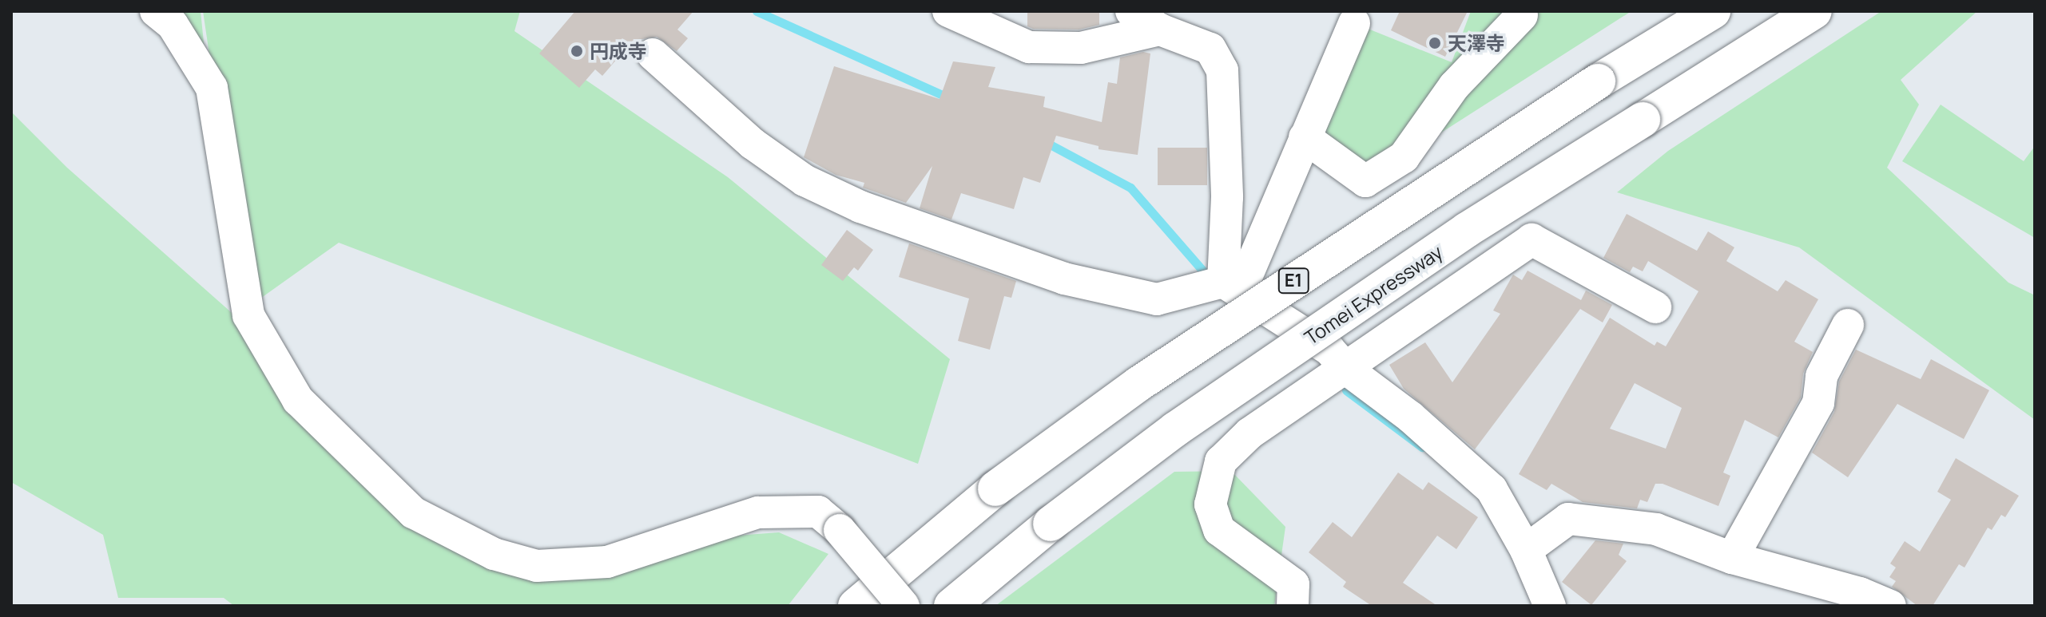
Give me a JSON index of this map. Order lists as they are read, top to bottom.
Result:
{
  "streets": {
    "highway": ["E1", "Tomei Expressway"]
  },
  "places": ["天澤寺", "円成寺"]
}
